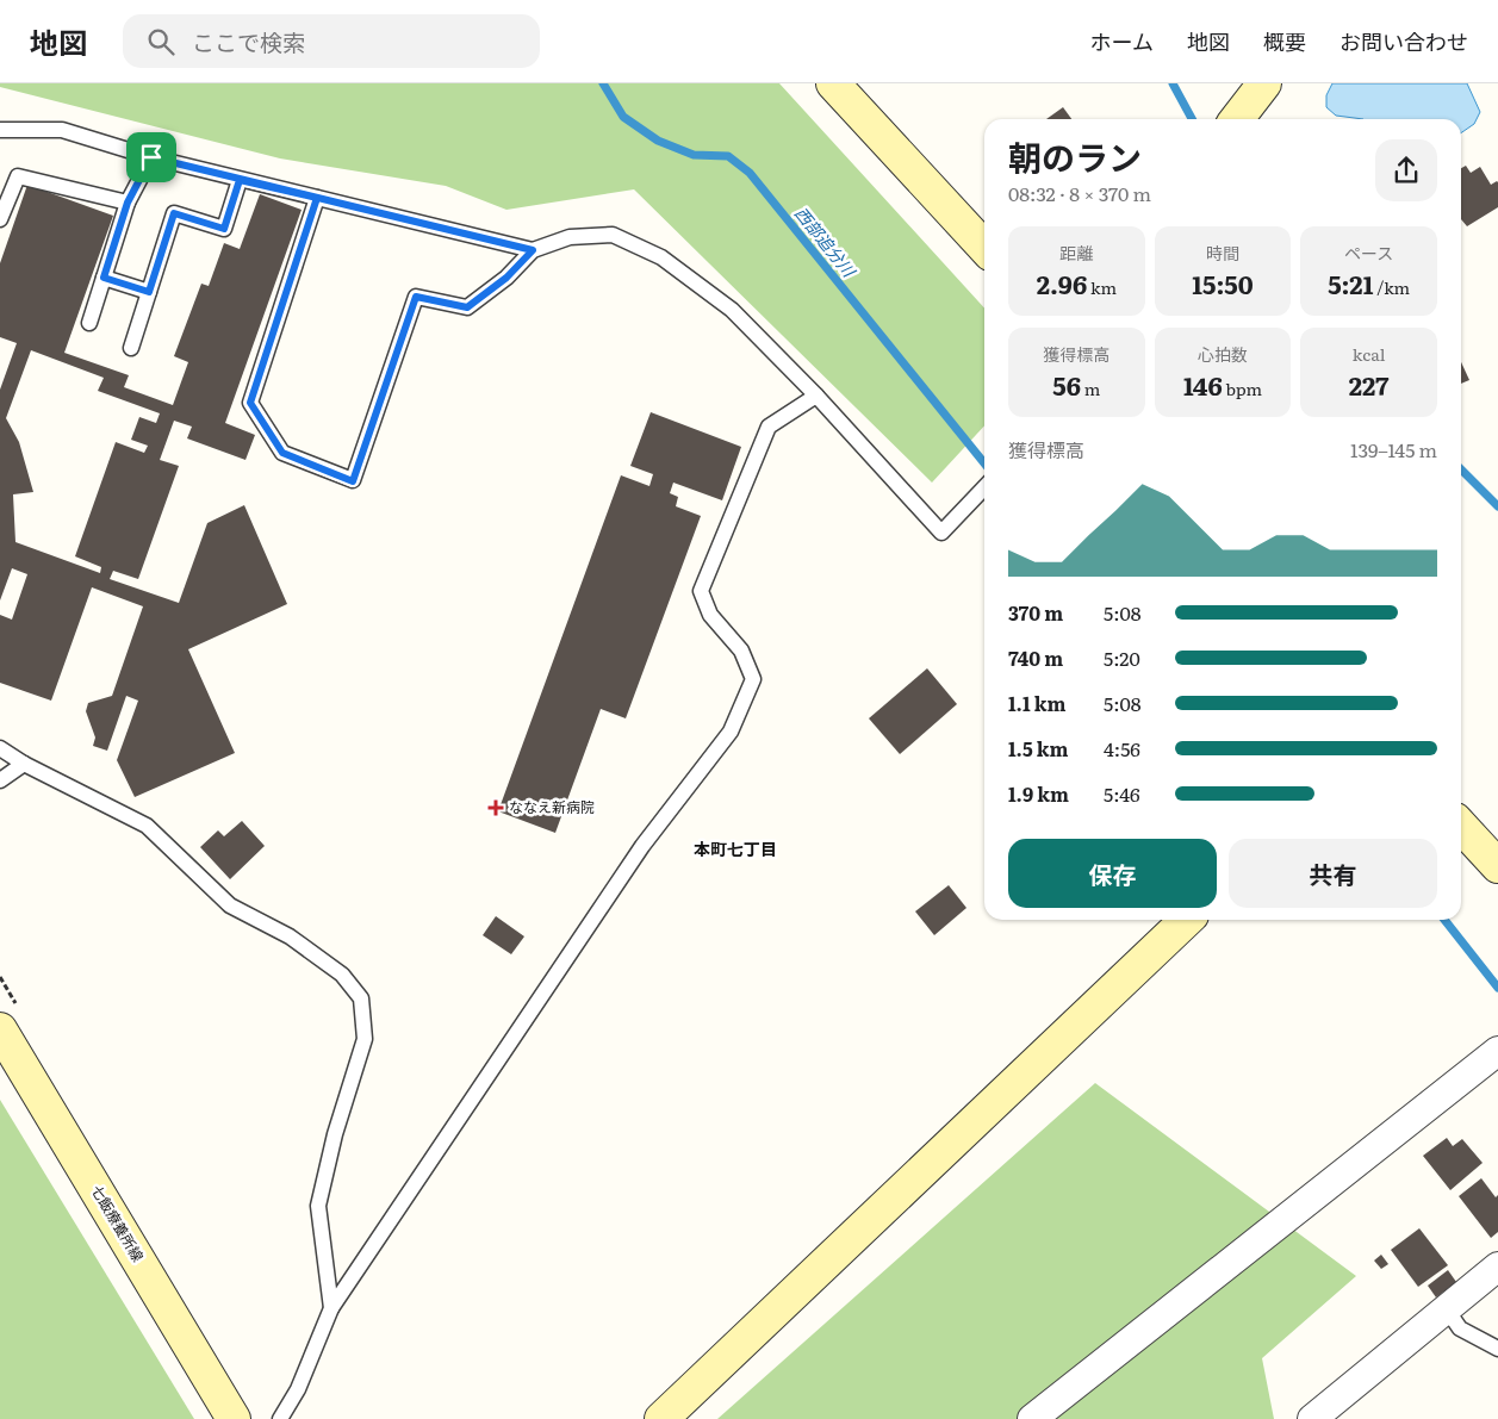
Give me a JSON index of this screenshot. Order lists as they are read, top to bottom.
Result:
{
  "streets": {
    "street": ["七飯療養所線"]
  },
  "districts": ["本町七丁目"],
  "water": ["西部追分川"],
  "places": {
    "health": ["ななえ新病院"]
  },
  "page": {
    "header": "地図",
    "search": "ここで検索",
    "nav": [
      "ホーム",
      "地図",
      "概要",
      "お問い合わせ"
    ],
    "heading": ["朝のラン", "08:32 · 8 × 370 m"],
    "stats": [
      ["距離", "2.96 km"],
      ["時間", "15:50"],
      ["ペース", "5:21 /km"],
      ["獲得標高", "56 m"],
      ["心拍数", "146 bpm"],
      ["kcal", "227"]
    ],
    "chart": ["獲得標高", "139–145 m"],
    "list": [
      {
        "name": "370 m",
        "note": "5:08"
      },
      {
        "name": "740 m",
        "note": "5:20"
      },
      {
        "name": "1.1 km",
        "note": "5:08"
      },
      {
        "name": "1.5 km",
        "note": "4:56"
      },
      {
        "name": "1.9 km",
        "note": "5:46"
      }
    ],
    "buttons": ["保存", "共有"]
  }
}
